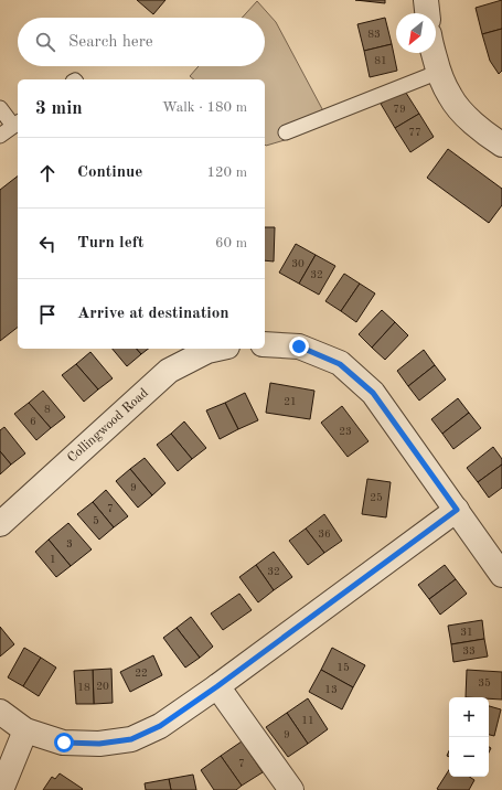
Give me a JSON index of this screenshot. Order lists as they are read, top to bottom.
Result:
{
  "streets": {
    "street": ["Collingwood Road"]
  },
  "house_numbers": [
    "83",
    "81",
    "79",
    "77",
    "30",
    "32",
    "21",
    "8",
    "6",
    "23",
    "9",
    "25",
    "7",
    "5",
    "36",
    "3",
    "1",
    "32",
    "31",
    "33",
    "15",
    "22",
    "35",
    "20",
    "18",
    "13",
    "11",
    "9",
    "7"
  ],
  "north": "bottom left",
  "page": {
    "search": "Search here",
    "heading": ["3 min", "Walk · 180 m"],
    "list": [
      ["Continue", "120 m"],
      ["Turn left", "60 m"],
      "Arrive at destination"
    ],
    "map_buttons": ["+", "−"]
  }
}
